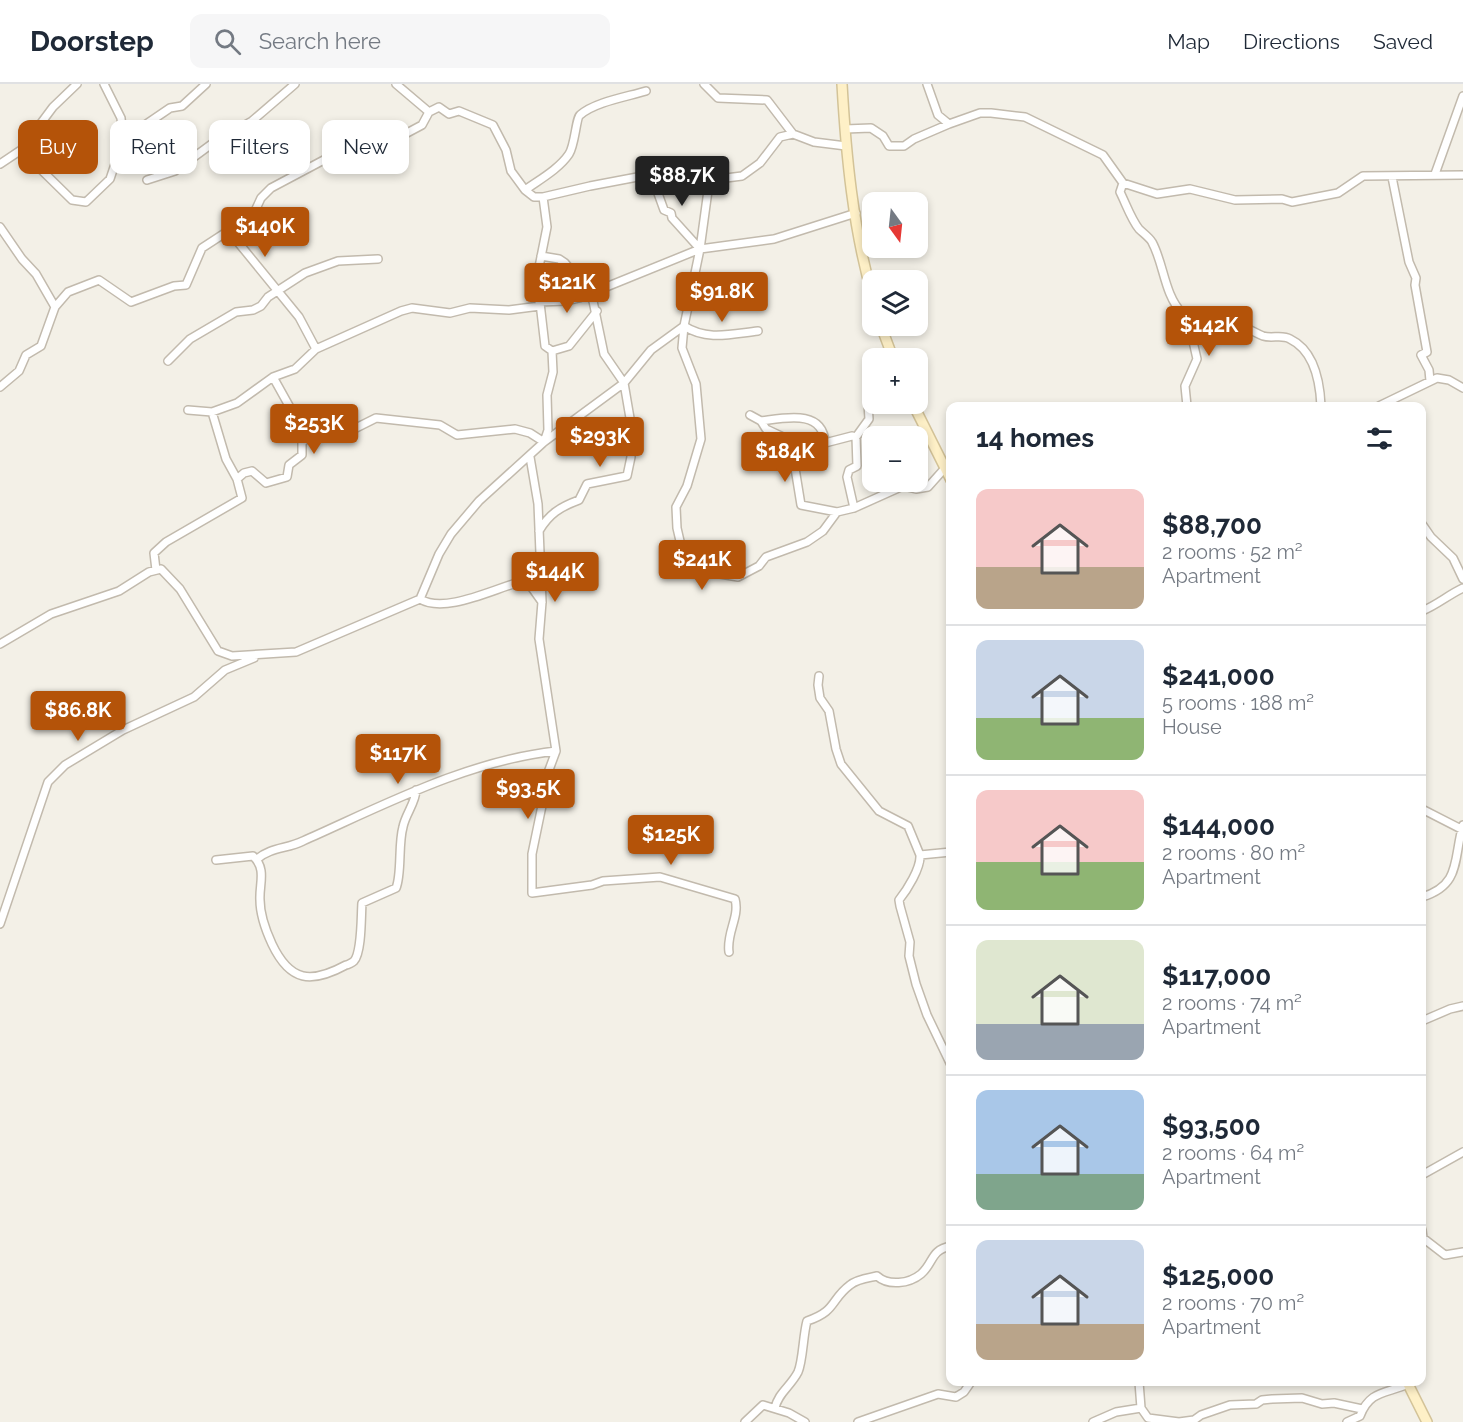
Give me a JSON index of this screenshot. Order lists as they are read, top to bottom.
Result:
{
  "north": "bottom",
  "page": {
    "header": "Doorstep",
    "search": "Search here",
    "nav": ["Map", "Directions", "Saved"],
    "chip": [
      "Buy",
      "Rent",
      "Filters",
      "New"
    ],
    "price": [
      "$88.7K",
      "$140K",
      "$121K",
      "$91.8K",
      "$142K",
      "$253K",
      "$293K",
      "$184K",
      "$241K",
      "$144K",
      "$86.8K",
      "$117K",
      "$93.5K",
      "$125K"
    ],
    "map_buttons": ["+", "−"],
    "heading": "14 homes",
    "list": [
      {
        "name": "$88,700",
        "note": "2 rooms · 52 m² · Apartment"
      },
      {
        "name": "$241,000",
        "note": "5 rooms · 188 m² · House"
      },
      {
        "name": "$144,000",
        "note": "2 rooms · 80 m² · Apartment"
      },
      {
        "name": "$117,000",
        "note": "2 rooms · 74 m² · Apartment"
      },
      {
        "name": "$93,500",
        "note": "2 rooms · 64 m² · Apartment"
      },
      {
        "name": "$125,000",
        "note": "2 rooms · 70 m² · Apartment"
      }
    ]
  }
}
